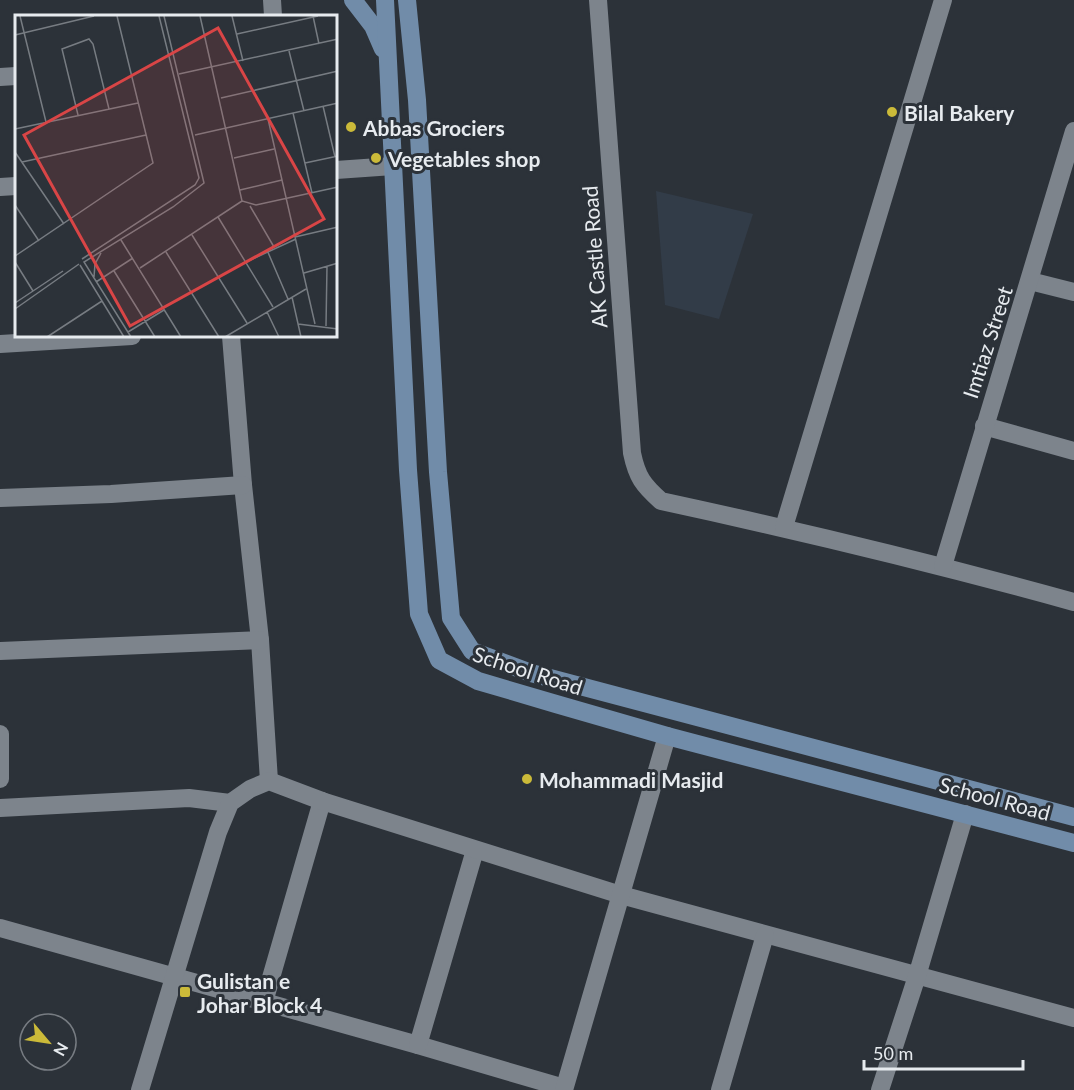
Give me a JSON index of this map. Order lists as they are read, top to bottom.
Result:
{
  "streets": {
    "street": ["AK Castle Road", "Imtiaz Street", "School Road"]
  },
  "places": {
    "other": [
      "Bilal Bakery",
      "Abbas Grociers",
      "Vegetables shop",
      "Mohammadi Masjid"
    ],
    "transit": ["Gulistan e Johar Block 4"]
  },
  "scale_bar": "50 m",
  "north": "bottom right"
}
